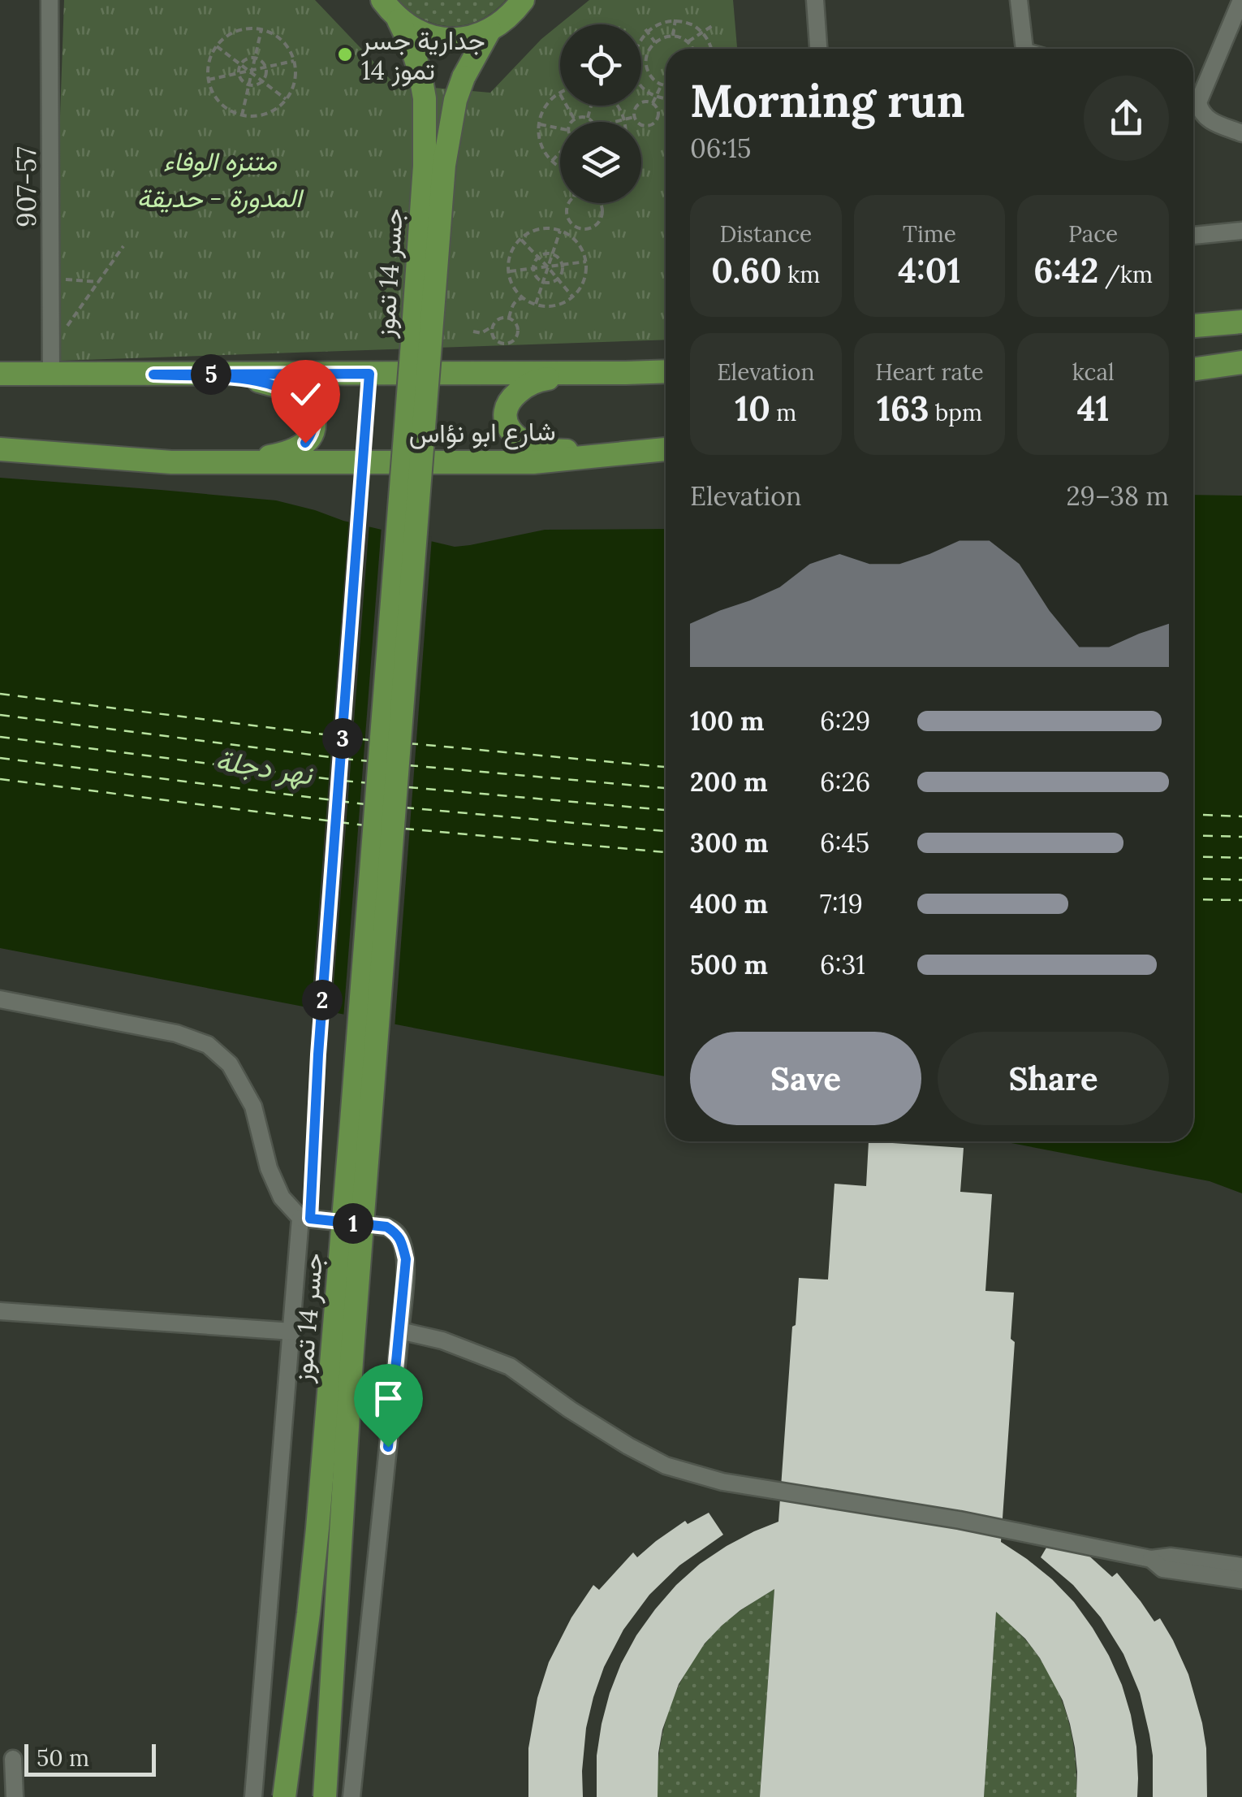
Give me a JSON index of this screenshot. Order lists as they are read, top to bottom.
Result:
{
  "streets": {
    "main road": ["جسر 14 تموز", "شارع ابو نؤاس"],
    "street": ["907-57"]
  },
  "water": ["نهر دجلة"],
  "parks": ["متنزه الوفاء", "المدورة - حديقة"],
  "places": ["جدارية جسر 14 تموز"],
  "scale_bar": "50 m",
  "page": {
    "heading": ["Morning run", "06:15"],
    "stats": [
      ["Distance", "0.60 km"],
      ["Time", "4:01"],
      ["Pace", "6:42 /km"],
      ["Elevation", "10 m"],
      ["Heart rate", "163 bpm"],
      ["kcal", "41"]
    ],
    "pins": [
      "5",
      "3",
      "2",
      "1"
    ],
    "chart": ["Elevation", "29–38 m"],
    "list": [
      {
        "name": "100 m",
        "note": "6:29"
      },
      {
        "name": "200 m",
        "note": "6:26"
      },
      {
        "name": "300 m",
        "note": "6:45"
      },
      {
        "name": "400 m",
        "note": "7:19"
      },
      {
        "name": "500 m",
        "note": "6:31"
      }
    ],
    "buttons": ["Save", "Share"],
    "scale": "50 m"
  }
}
